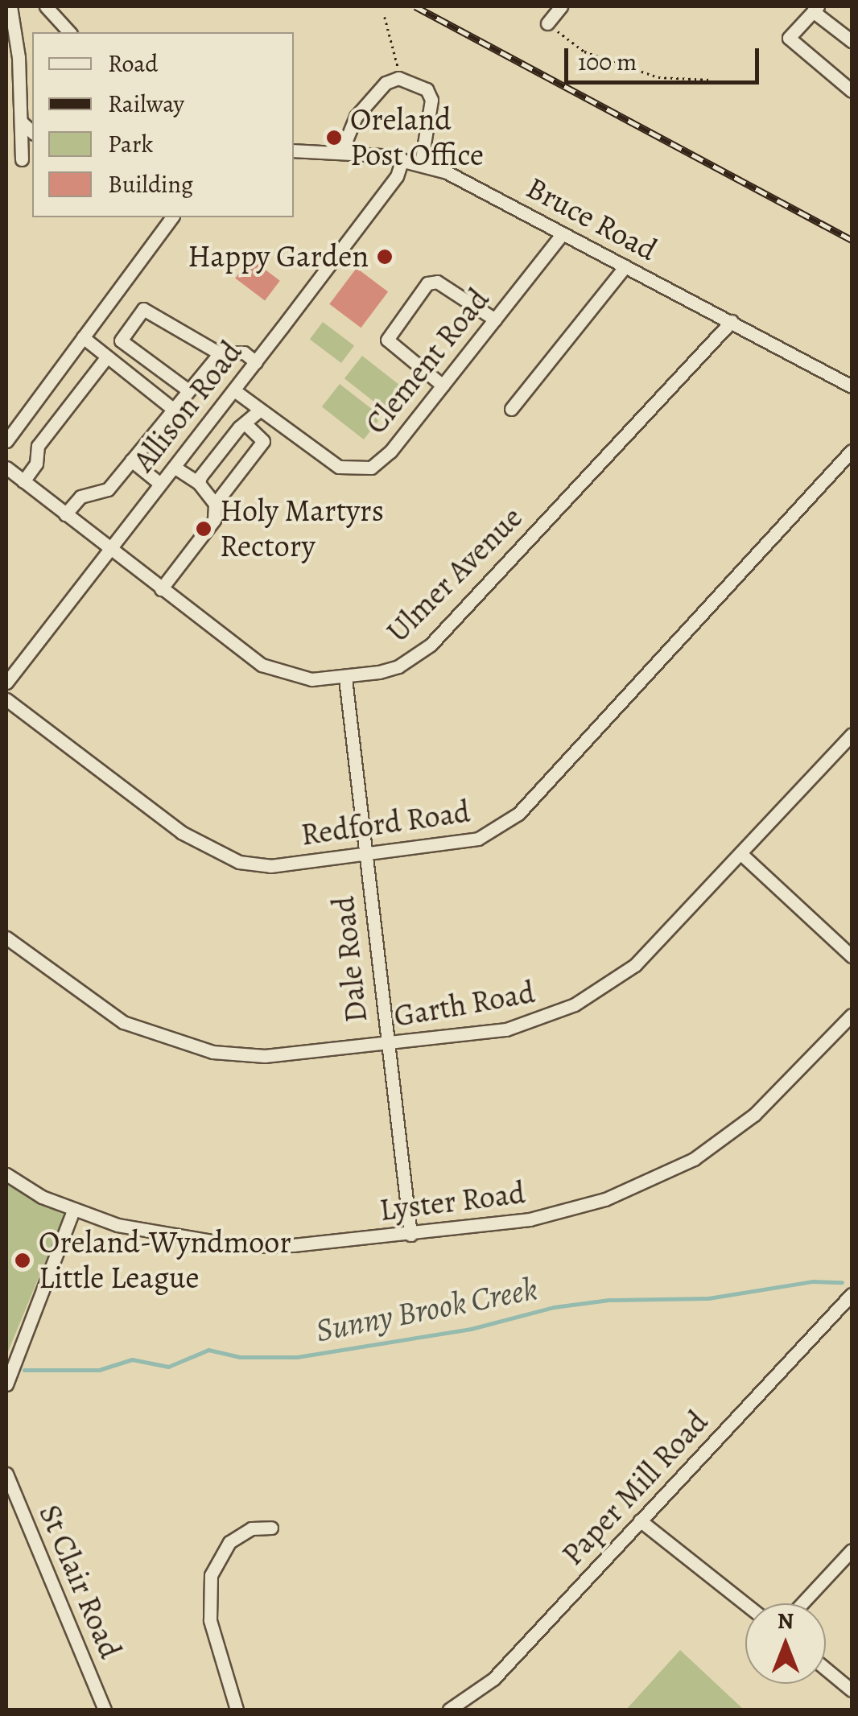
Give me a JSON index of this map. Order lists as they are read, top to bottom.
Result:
{
  "streets": {
    "street": [
      "Bruce Road",
      "Clement Road",
      "Allison Road",
      "Ulmer Avenue",
      "Redford Road",
      "Dale Road",
      "Garth Road",
      "Lyster Road",
      "Paper Mill Road",
      "St Clair Road"
    ]
  },
  "crossings": [
    ["Bruce Road", "Clement Road"],
    ["Bruce Road", "Allison Road"],
    ["Bruce Road", "Ulmer Avenue"],
    ["Clement Road", "Allison Road"],
    ["Allison Road", "Ulmer Avenue"],
    ["Ulmer Avenue", "Dale Road"],
    ["Redford Road", "Dale Road"],
    ["Dale Road", "Garth Road"],
    ["Dale Road", "Lyster Road"]
  ],
  "water": ["Sunny Brook Creek"],
  "places": [
    "Oreland Post Office",
    "Happy Garden",
    "Holy Martyrs Rectory",
    "Oreland-Wyndmoor Little League"
  ],
  "legend": [
    "Road",
    "Railway",
    "Park",
    "Building"
  ],
  "scale_bar": "100 m",
  "north": "top"
}
